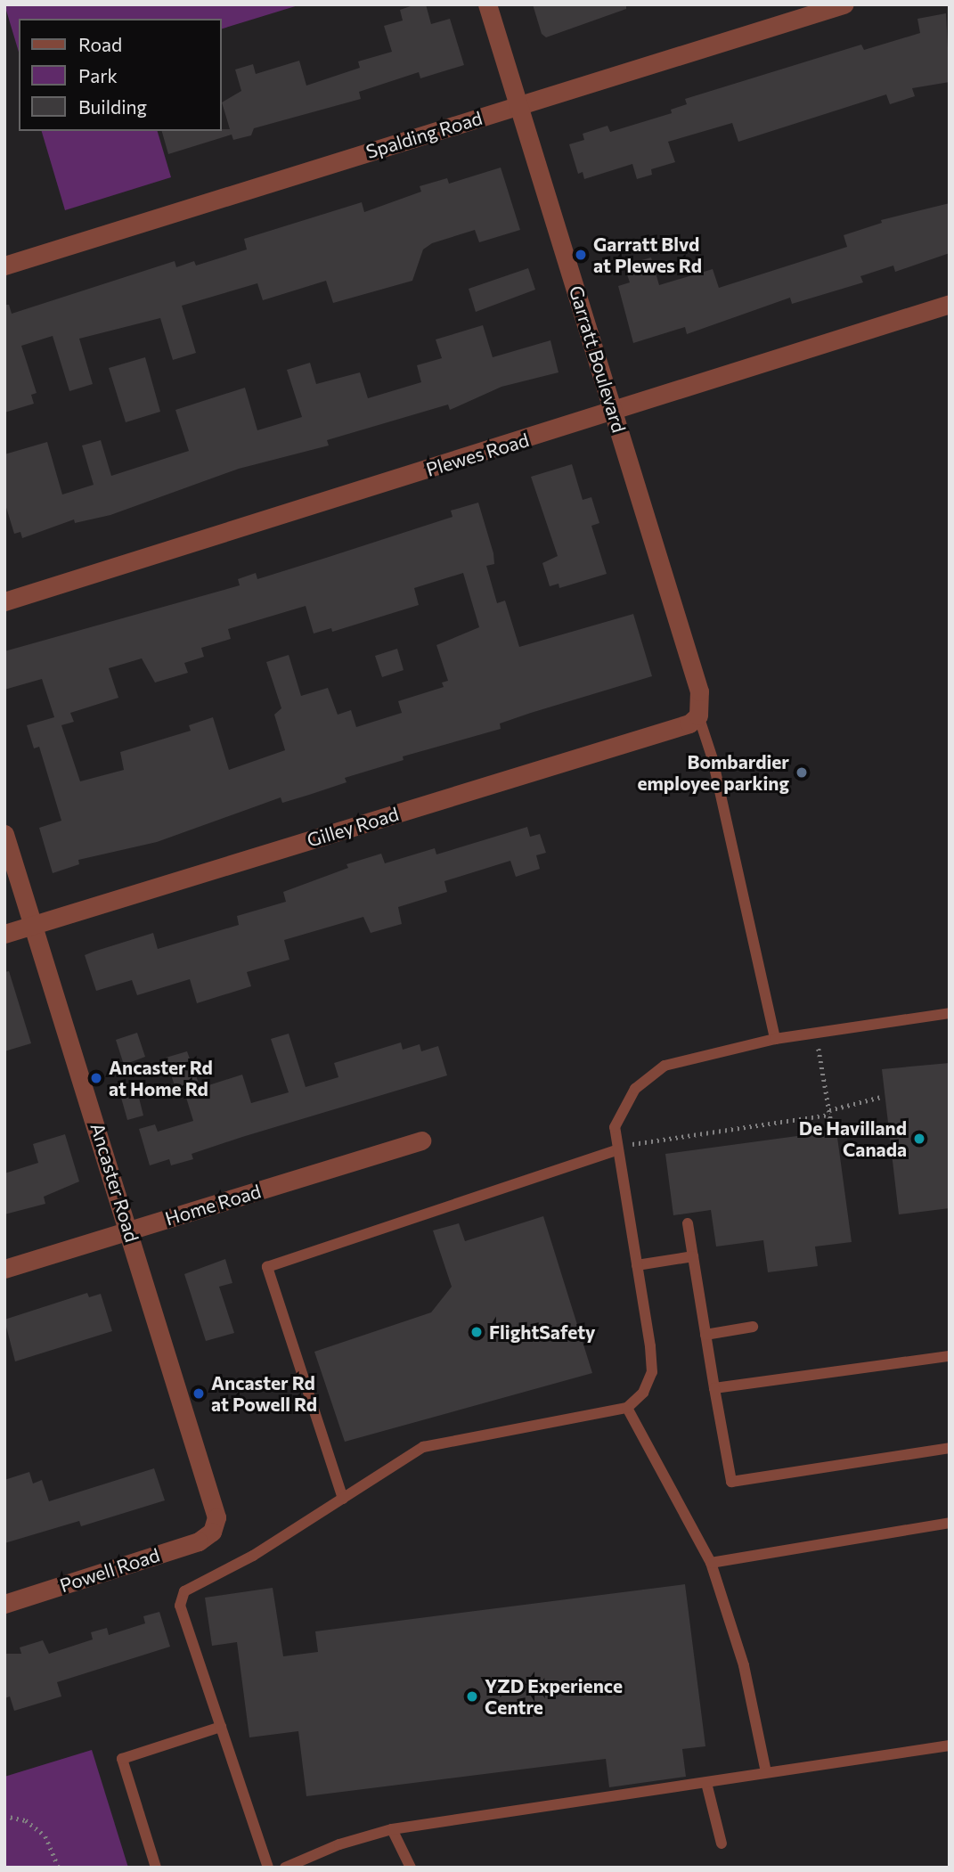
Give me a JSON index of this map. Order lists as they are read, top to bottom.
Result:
{
  "streets": {
    "street": [
      "Spalding Road",
      "Garratt Boulevard",
      "Plewes Road",
      "Gilley Road",
      "Ancaster Road",
      "Home Road",
      "Powell Road"
    ]
  },
  "crossings": [
    ["Spalding Road", "Garratt Boulevard"],
    ["Garratt Boulevard", "Plewes Road"],
    ["Garratt Boulevard", "Gilley Road"],
    ["Gilley Road", "Ancaster Road"],
    ["Ancaster Road", "Home Road"],
    ["Ancaster Road", "Powell Road"]
  ],
  "places": [
    "Garratt Blvd at Plewes Rd",
    "Bombardier employee parking",
    "Ancaster Rd at Home Rd",
    "De Havilland Canada",
    "FlightSafety",
    "Ancaster Rd at Powell Rd",
    "YZD Experience Centre"
  ],
  "legend": ["Road", "Park", "Building"]
}
